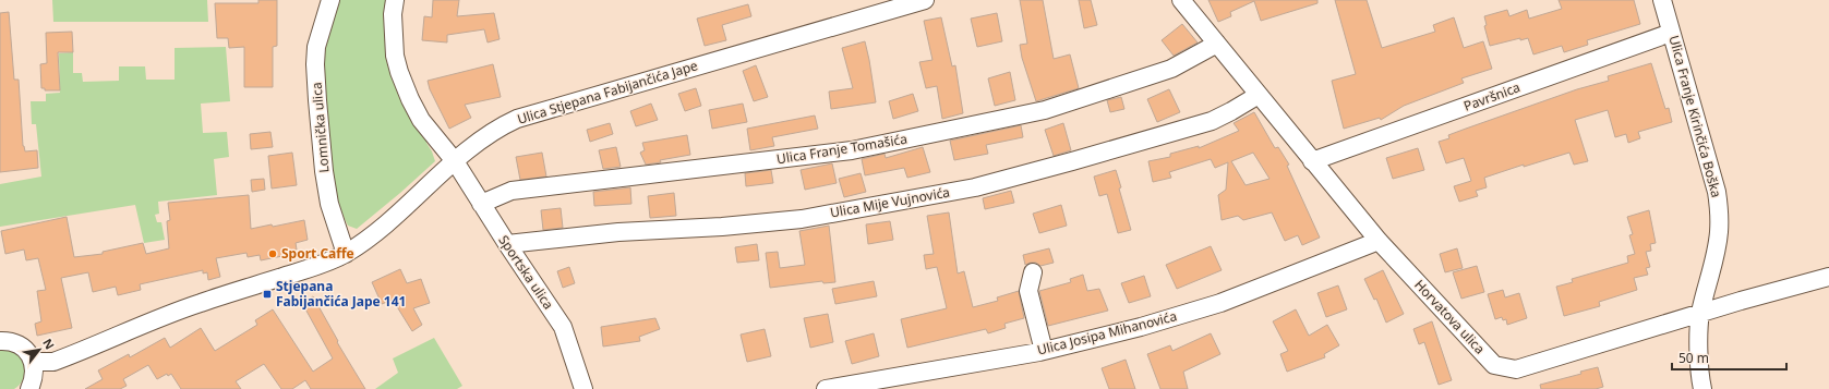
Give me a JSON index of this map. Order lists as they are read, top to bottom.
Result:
{
  "streets": {
    "street": [
      "Ulica Stjepana Fabijančića Jape",
      "Pavršnica",
      "Ulica Franje Kirinčića Boška",
      "Lomnička ulica",
      "Ulica Franje Tomašića",
      "Ulica Mije Vujnovića",
      "Sportska ulica",
      "Horvatova ulica",
      "Ulica Josipa Mihanovića"
    ]
  },
  "crossings": [
    ["Ulica Stjepana Fabijančića Jape", "Lomnička ulica"],
    ["Ulica Stjepana Fabijančića Jape", "Sportska ulica"],
    ["Pavršnica", "Ulica Franje Kirinčića Boška"],
    ["Pavršnica", "Horvatova ulica"],
    ["Ulica Franje Kirinčića Boška", "Horvatova ulica"],
    ["Ulica Franje Tomašića", "Sportska ulica"],
    ["Ulica Franje Tomašića", "Horvatova ulica"],
    ["Ulica Mije Vujnovića", "Sportska ulica"],
    ["Ulica Mije Vujnovića", "Horvatova ulica"],
    ["Horvatova ulica", "Ulica Josipa Mihanovića"]
  ],
  "places": {
    "other": ["Sport Caffe"],
    "transit": ["Stjepana Fabijančića Jape 141"]
  },
  "scale_bar": "50 m",
  "north": "top right"
}
